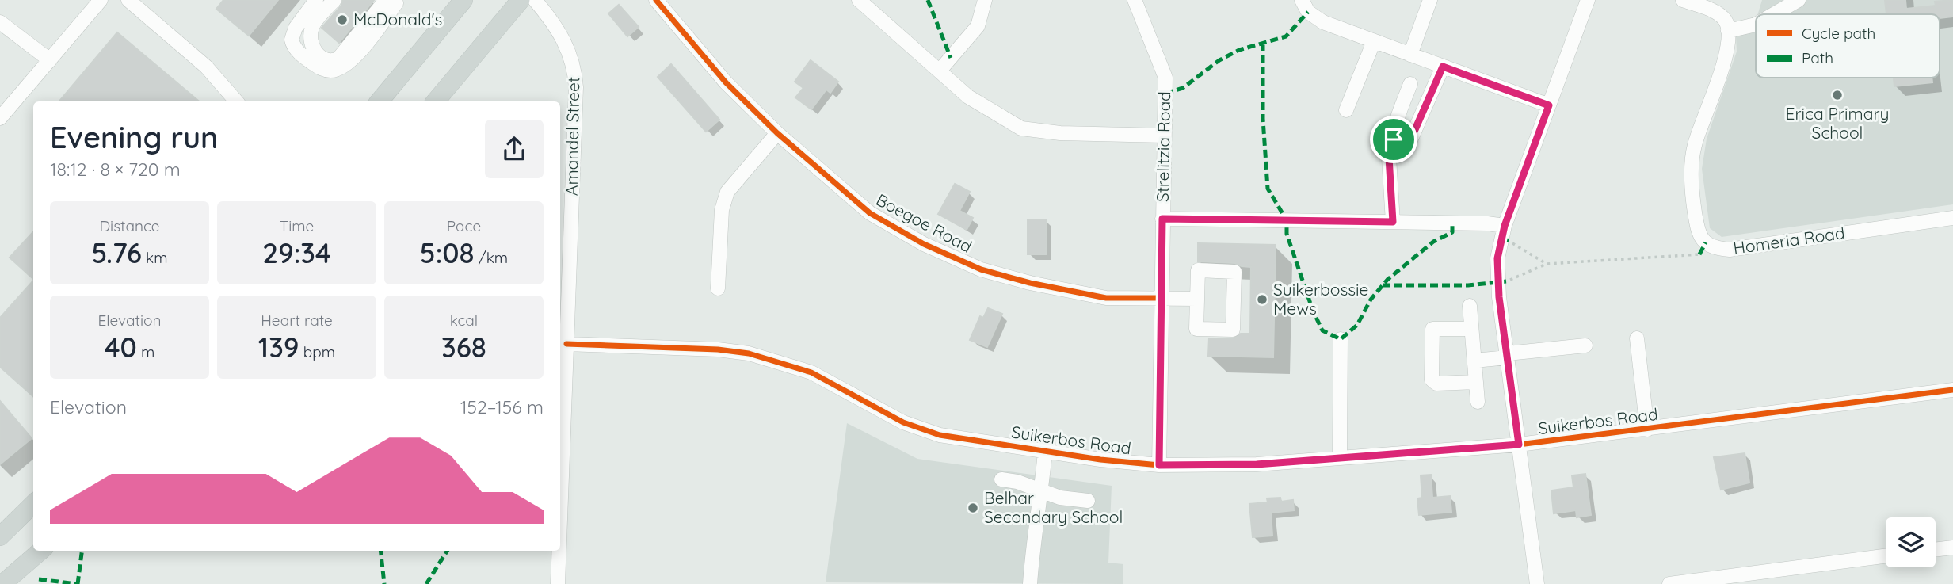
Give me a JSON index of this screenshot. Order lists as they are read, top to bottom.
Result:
{
  "streets": {
    "street": [
      "Amandel Street",
      "Strelitzia Road",
      "Boegoe Road",
      "Homeria Road",
      "Suikerbos Road"
    ]
  },
  "crossings": [
    ["Amandel Street", "Suikerbos Road"],
    ["Strelitzia Road", "Boegoe Road"],
    ["Strelitzia Road", "Suikerbos Road"]
  ],
  "places": [
    "McDonald's",
    "Erica Primary School",
    "Suikerbossie Mews",
    "Belhar Secondary School"
  ],
  "legend": ["Cycle path", "Path"],
  "page": {
    "heading": ["Evening run", "18:12 · 8 × 720 m"],
    "stats": [
      ["Distance", "5.76 km"],
      ["Time", "29:34"],
      ["Pace", "5:08 /km"],
      ["Elevation", "40 m"],
      ["Heart rate", "139 bpm"],
      ["kcal", "368"]
    ],
    "chart": ["Elevation", "152–156 m"]
  }
}
